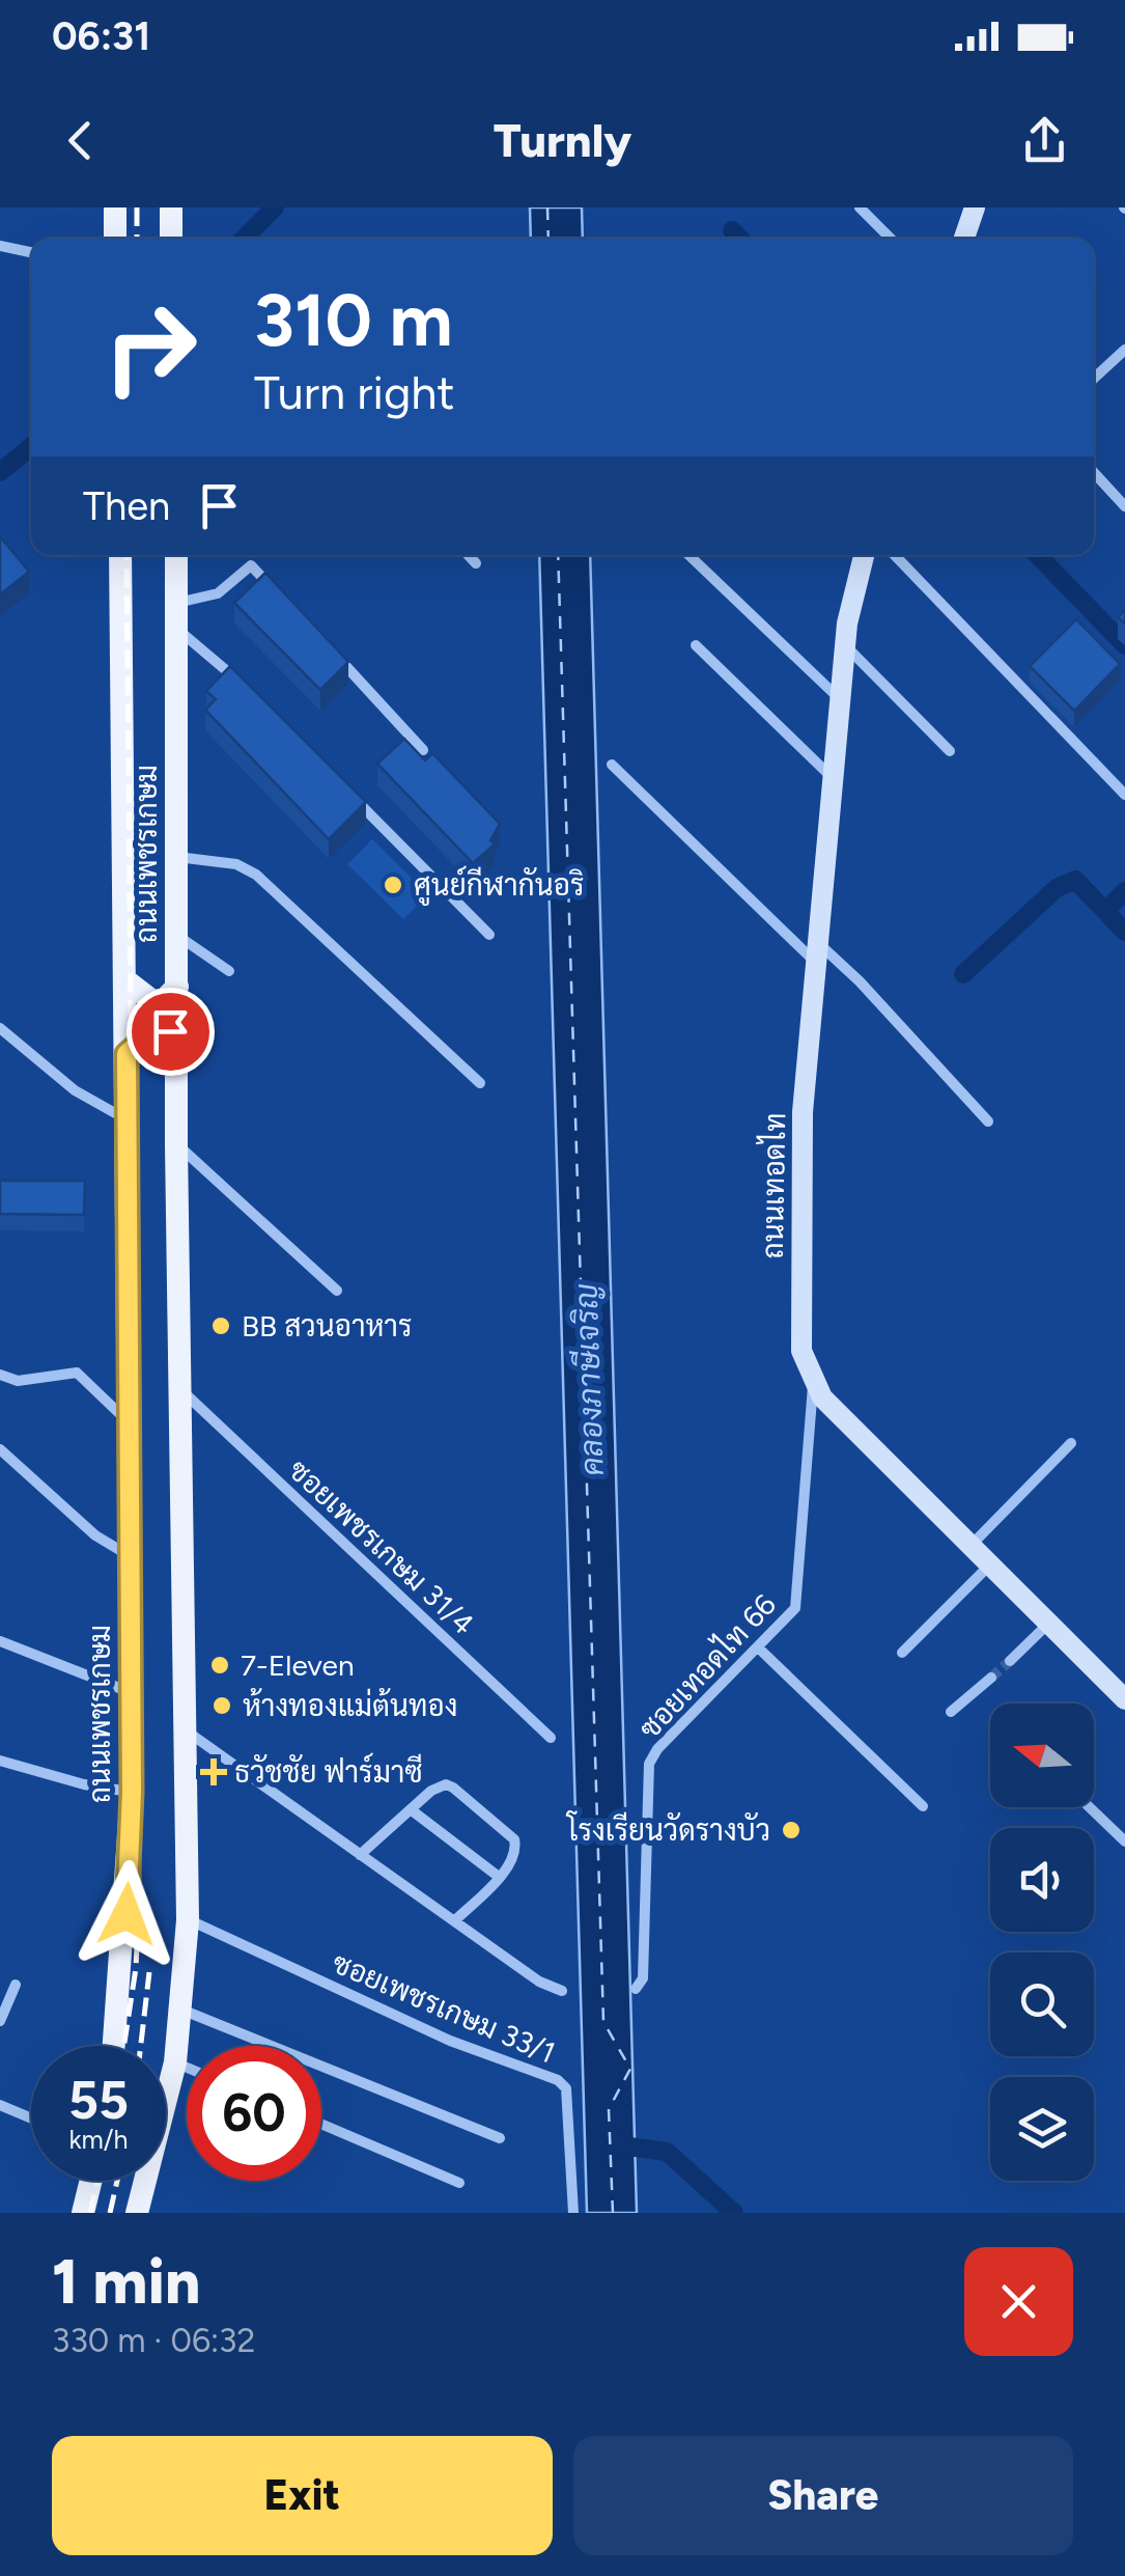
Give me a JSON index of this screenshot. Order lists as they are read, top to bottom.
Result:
{
  "streets": {
    "main road": ["ถนนเพชรเกษม", "ถนนเทอดไท"],
    "street": ["ซอยเพชรเกษม 31/4", "ซอยเทอดไท 66", "ซอยเพชรเกษม 33/1"]
  },
  "crossings": [
    ["ถนนเพชรเกษม", "ซอยเพชรเกษม 31/4"],
    ["ถนนเพชรเกษม", "ซอยเพชรเกษม 33/1"],
    ["ถนนเทอดไท", "ซอยเทอดไท 66"]
  ],
  "water": ["คลองภาษีเจริญ"],
  "places": {
    "other": [
      "ศูนย์กีฬากันอริ",
      "BB สวนอาหาร",
      "7-Eleven",
      "ห้างทองแม่ต้นทอง",
      "โรงเรียนวัดรางบัว"
    ],
    "health": ["ธวัชชัย ฟาร์มาซี"]
  },
  "north": "left",
  "page": {
    "status": "06:31",
    "header": "Turnly",
    "turn": ["310 m", "Turn right"],
    "then": "Then",
    "speed": "55 km/h",
    "limit": "60",
    "heading": ["1 min", "330 m · 06:32"],
    "buttons": ["Exit", "Share"]
  }
}
